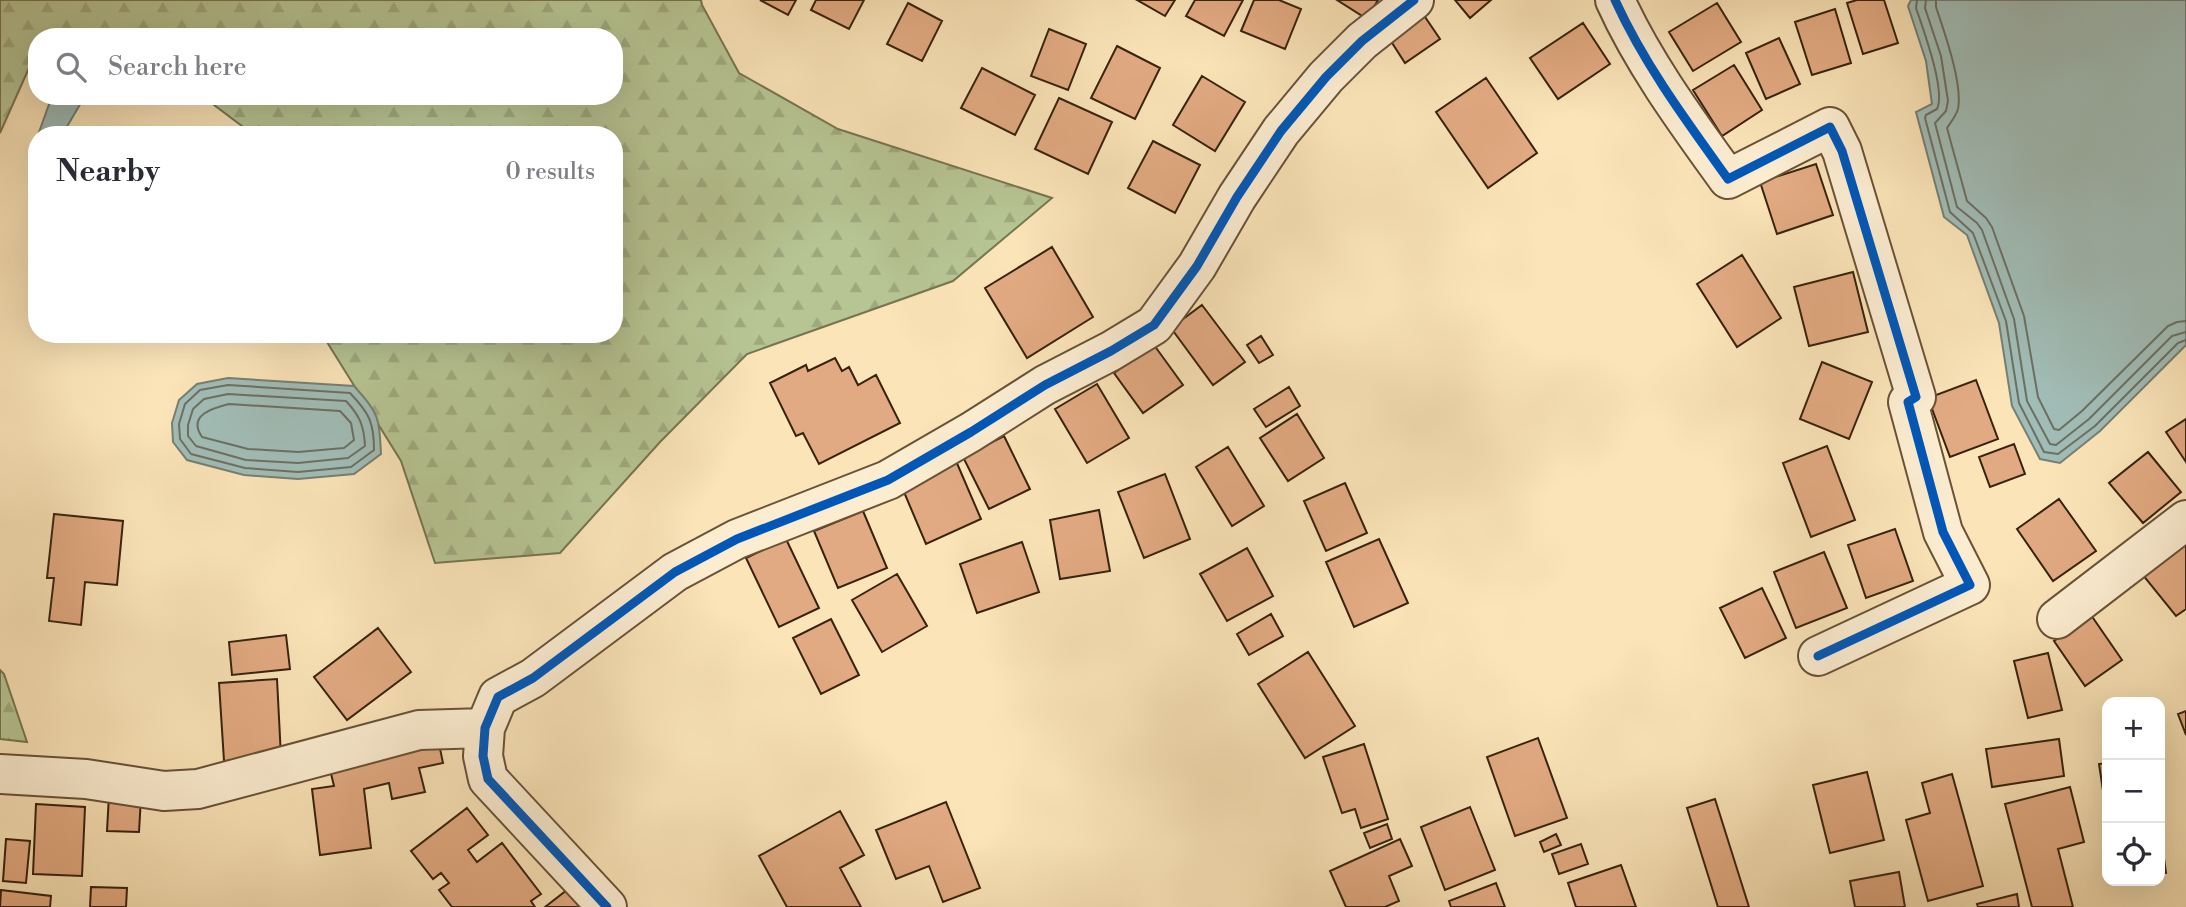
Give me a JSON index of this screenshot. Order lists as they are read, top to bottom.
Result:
{
  "page": {
    "search": "Search here",
    "heading": ["Nearby", "0 results"],
    "map_buttons": ["+", "−"]
  }
}
